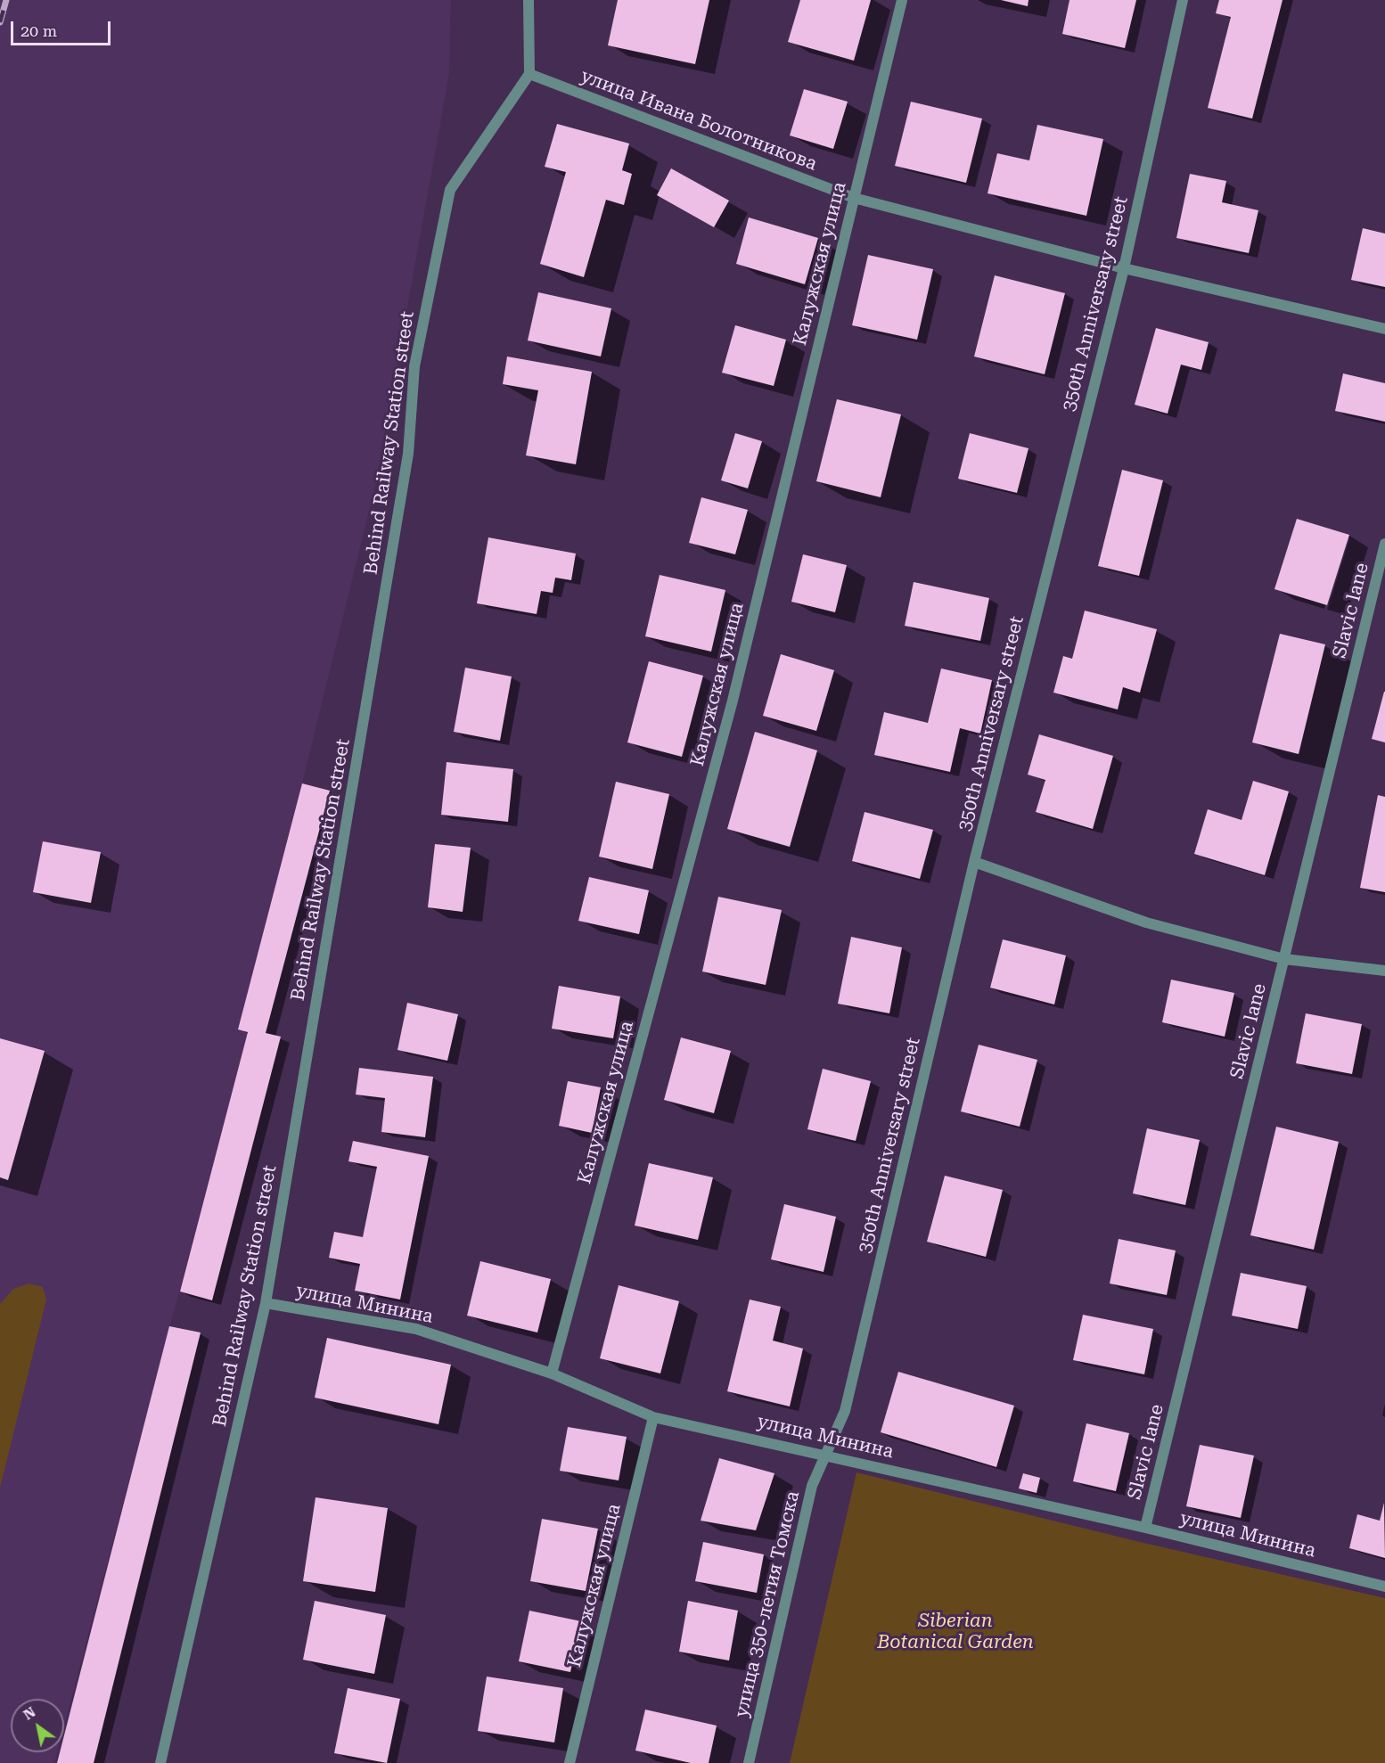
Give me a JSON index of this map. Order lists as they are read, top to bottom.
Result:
{
  "streets": {
    "street": [
      "улица Ивана Болотникова",
      "Калужская улица",
      "350th Anniversary street",
      "Behind Railway Station street",
      "Slavic lane",
      "улица Минина",
      "улица 350-летия Томска"
    ]
  },
  "crossings": [
    ["улица Ивана Болотникова", "Калужская улица"],
    ["улица Ивана Болотникова", "350th Anniversary street"],
    ["улица Ивана Болотникова", "Behind Railway Station street"],
    ["Калужская улица", "улица Минина"],
    ["350th Anniversary street", "улица Минина"],
    ["350th Anniversary street", "улица 350-летия Томска"],
    ["Behind Railway Station street", "улица Минина"],
    ["Slavic lane", "улица Минина"],
    ["улица Минина", "улица 350-летия Томска"]
  ],
  "parks": ["Siberian Botanical Garden"],
  "scale_bar": "20 m",
  "north": "top left"
}
